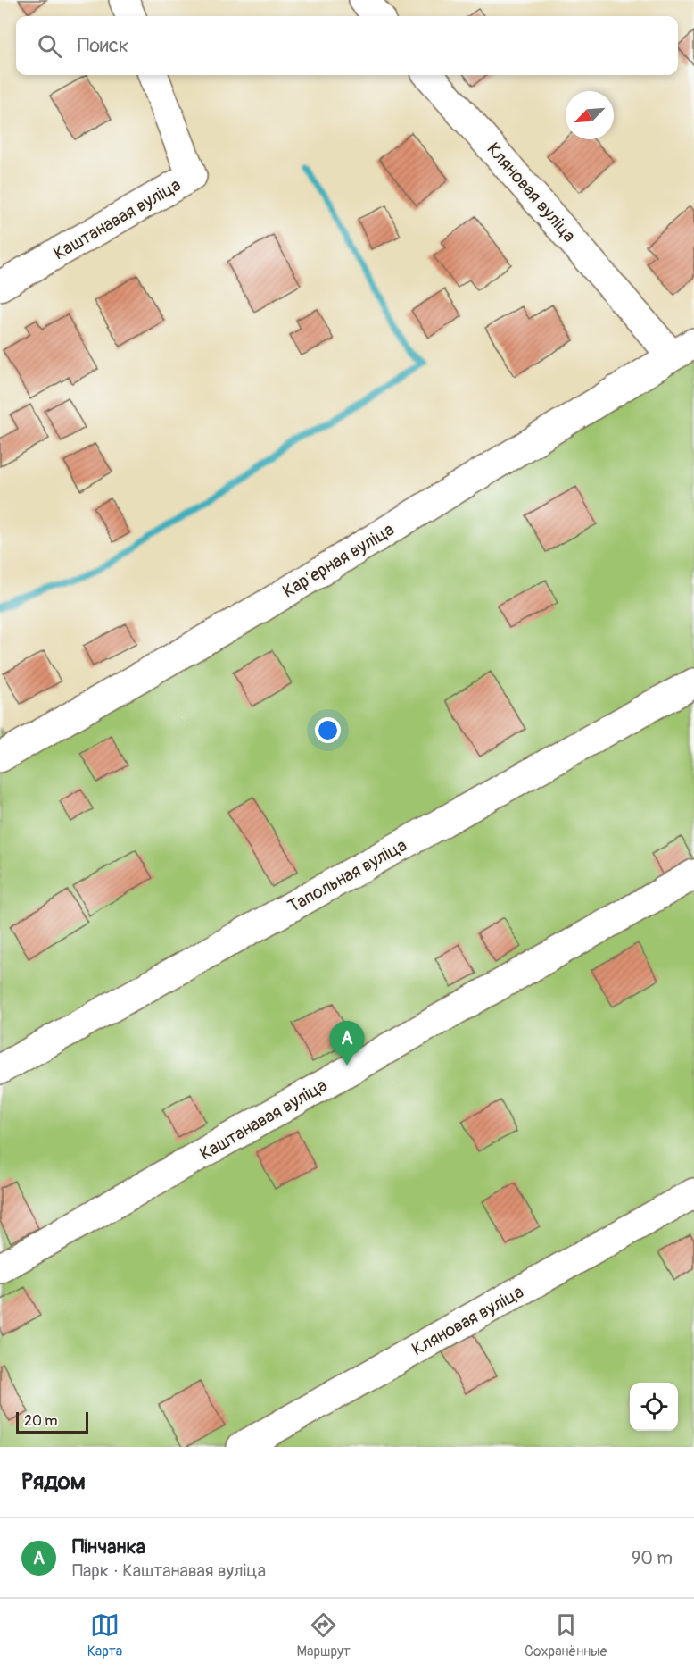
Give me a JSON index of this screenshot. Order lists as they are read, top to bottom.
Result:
{
  "streets": {
    "street": [
      "Кляновая вуліца",
      "Каштанавая вуліца",
      "Карʼерная вуліца",
      "Тапольная вуліца"
    ]
  },
  "crossings": [
    ["Кляновая вуліца", "Карʼерная вуліца"]
  ],
  "scale_bar": "20 m",
  "north": "bottom left",
  "page": {
    "search": "Поиск",
    "pins": "A",
    "scale": "20 m",
    "heading": "Рядом",
    "list": [
      {
        "mark": "A",
        "name": "Пінчанка",
        "note": "Парк · Каштанавая вуліца",
        "value": "90 m"
      }
    ],
    "nav": ["Карта", "Маршрут", "Сохранённые"]
  }
}
